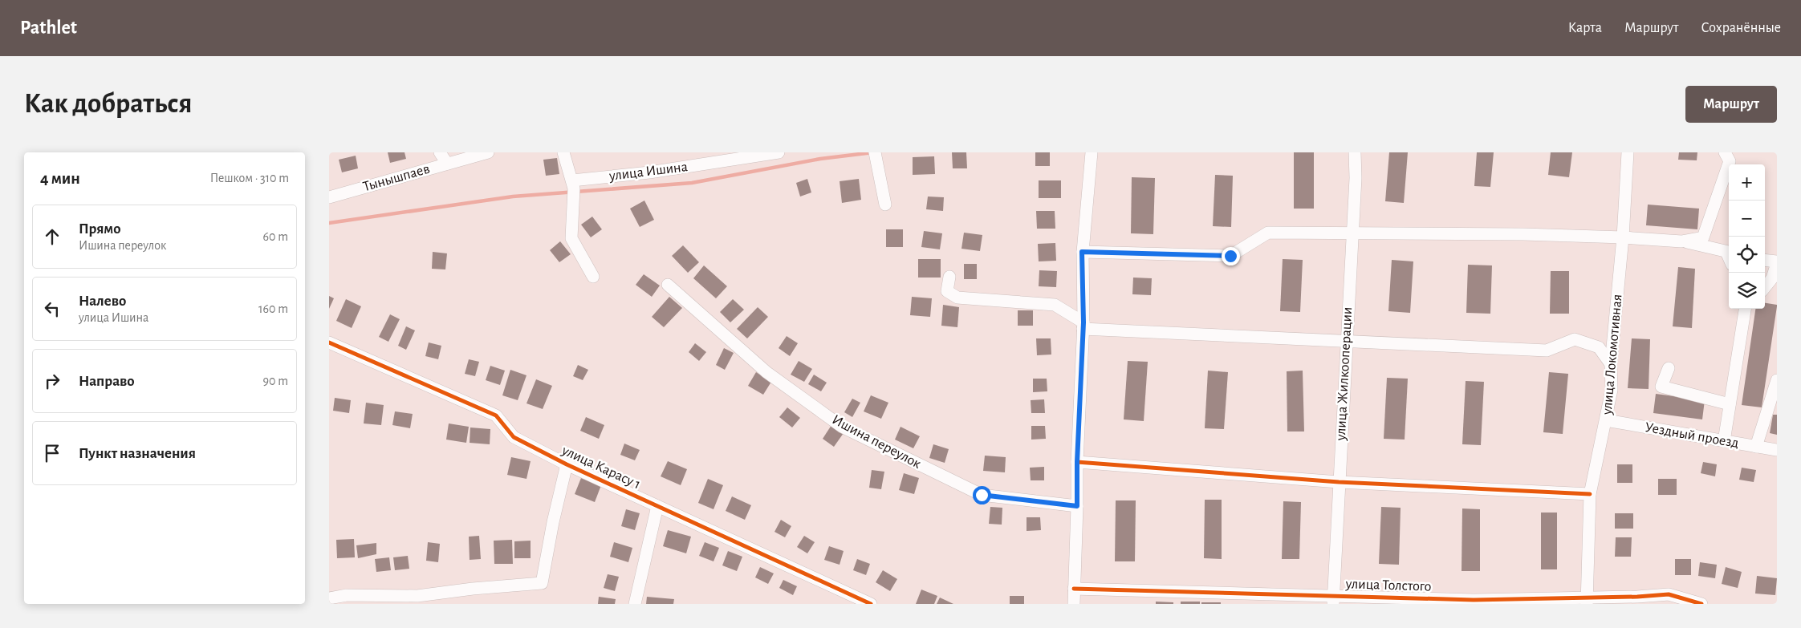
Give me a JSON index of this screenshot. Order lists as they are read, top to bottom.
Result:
{
  "streets": {
    "street": [
      "улица Ишина",
      "Тынышпаев",
      "улица Локомотивная",
      "улица Жилкооперации",
      "Уездный проезд",
      "Ишина переулок",
      "улица Карасу 1",
      "улица Толстого"
    ]
  },
  "crossings": [
    ["улица Локомотивная", "Уездный проезд"],
    ["улица Локомотивная", "улица Толстого"],
    ["улица Жилкооперации", "улица Толстого"]
  ],
  "page": {
    "header": "Pathlet",
    "nav": ["Карта", "Маршрут", "Сохранённые"],
    "buttons": "Маршрут",
    "title": "Как добраться",
    "heading": ["4 мин", "Пешком · 310 m"],
    "map_buttons": ["+", "−"],
    "list": [
      ["Прямо", "Ишина переулок", "60 m"],
      ["Налево", "улица Ишина", "160 m"],
      ["Направо", "90 m"],
      "Пункт назначения"
    ]
  }
}
